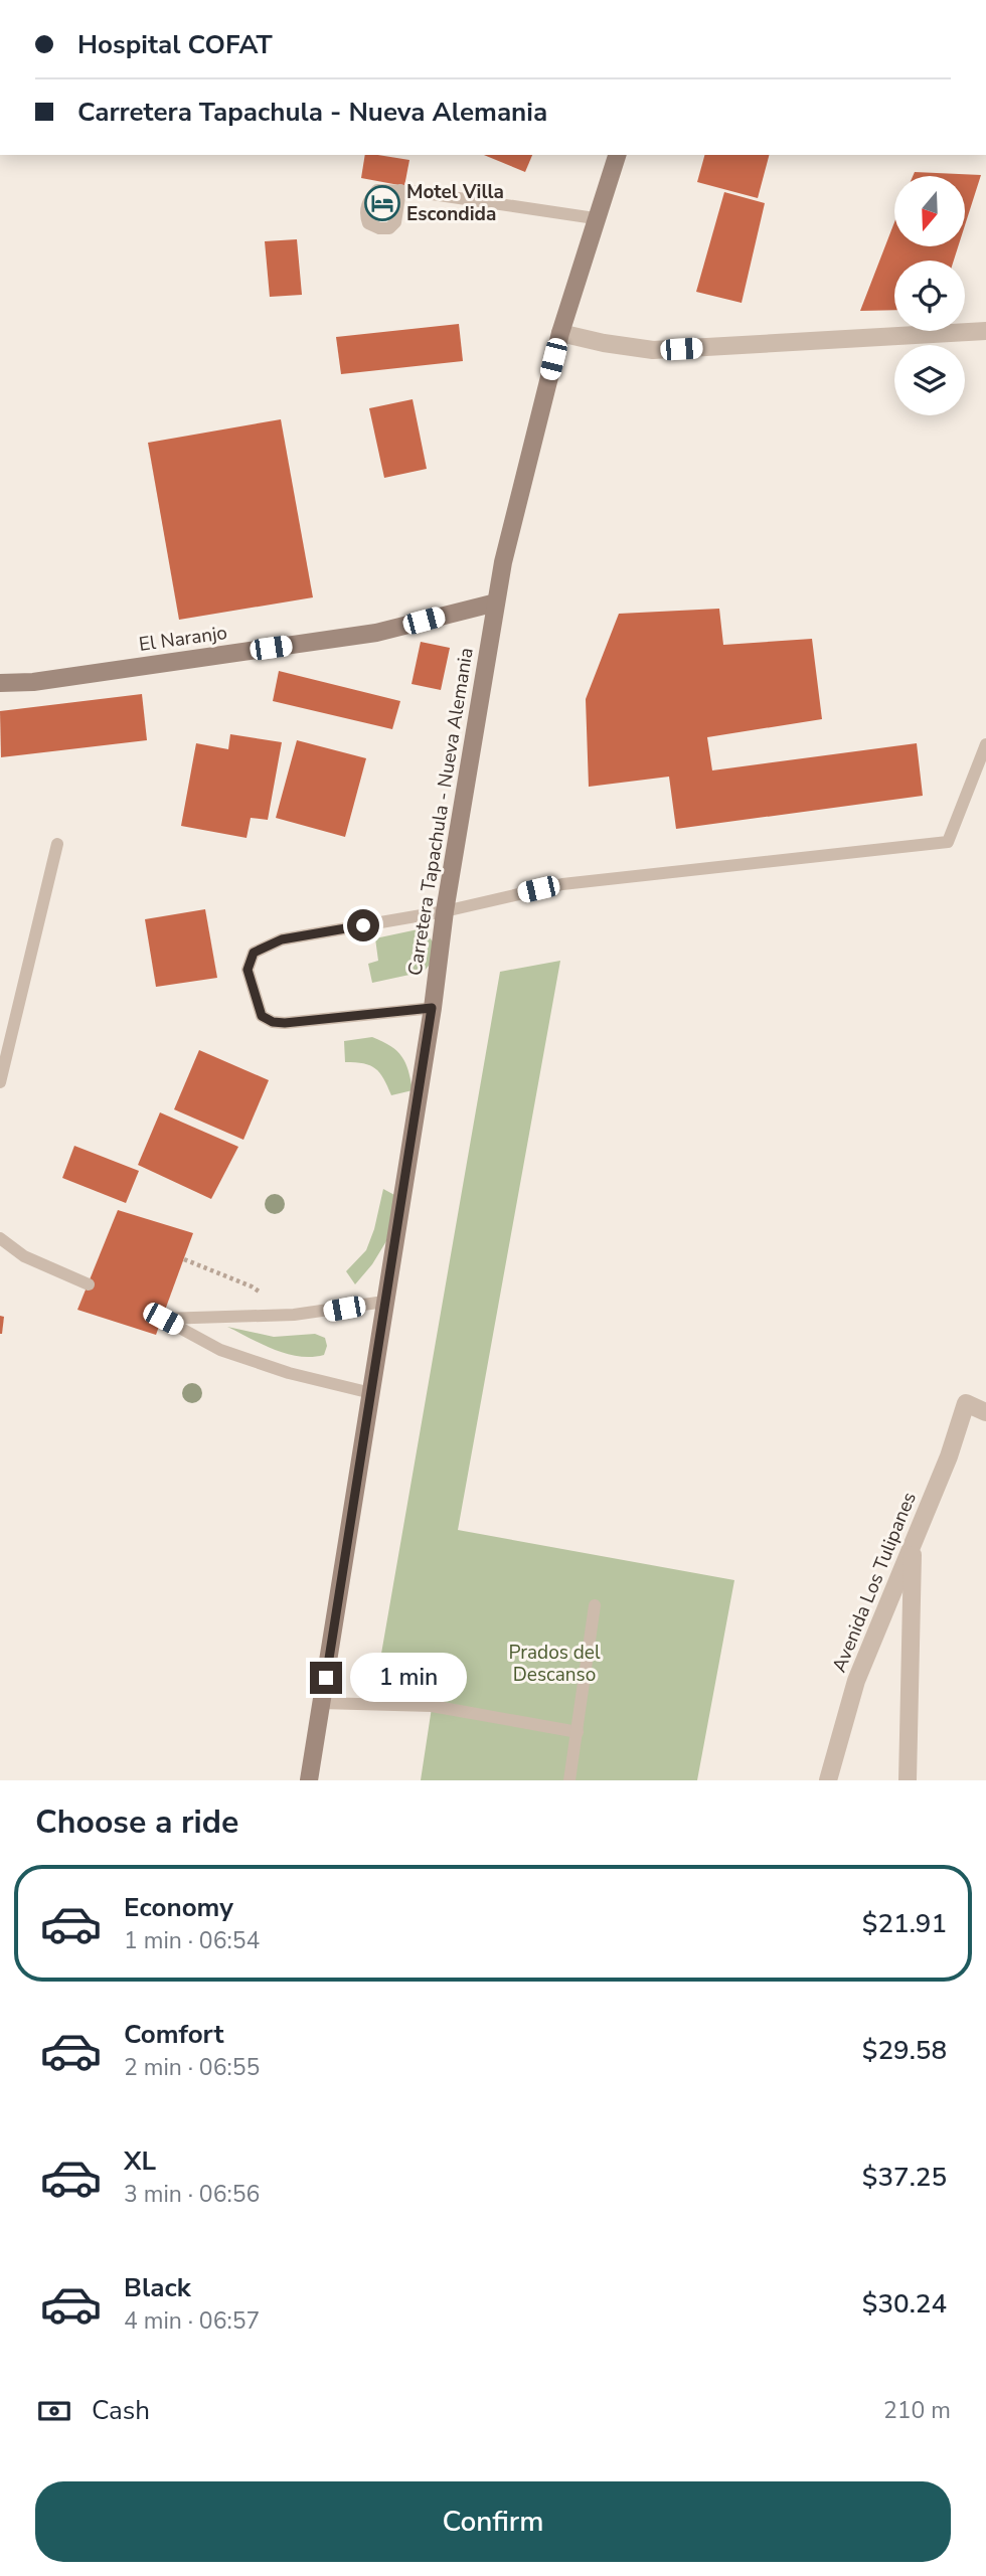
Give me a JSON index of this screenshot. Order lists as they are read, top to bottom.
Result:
{
  "streets": {
    "main road": ["El Naranjo", "Carretera Tapachula - Nueva Alemania"],
    "street": ["Avenida Los Tulipanes"]
  },
  "crossings": [
    ["El Naranjo", "Carretera Tapachula - Nueva Alemania"]
  ],
  "parks": ["Prados del Descanso"],
  "places": {
    "hotel": ["Motel Villa Escondida"]
  },
  "north": "bottom",
  "page": {
    "banner": ["Hospital COFAT", "Carretera Tapachula - Nueva Alemania"],
    "bubble": "1 min",
    "heading": "Choose a ride",
    "list": [
      {
        "name": "Economy",
        "note": "1 min · 06:54",
        "value": "$21.91"
      },
      {
        "name": "Comfort",
        "note": "2 min · 06:55",
        "value": "$29.58"
      },
      {
        "name": "XL",
        "note": "3 min · 06:56",
        "value": "$37.25"
      },
      {
        "name": "Black",
        "note": "4 min · 06:57",
        "value": "$30.24"
      }
    ],
    "pay": ["Cash", "210 m"],
    "buttons": "Confirm"
  }
}
